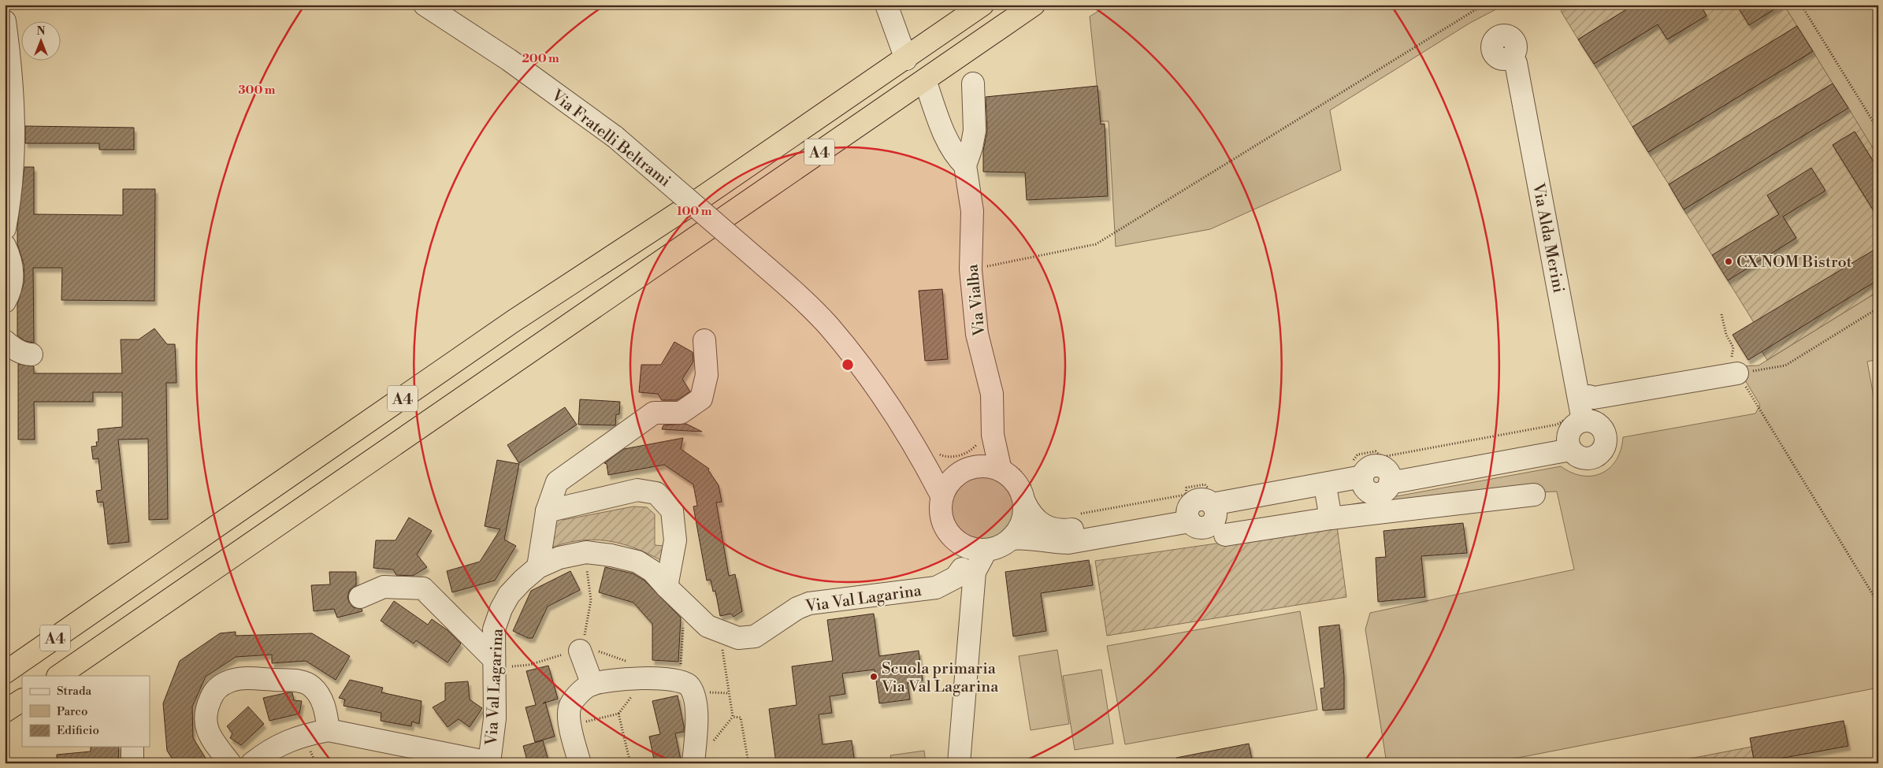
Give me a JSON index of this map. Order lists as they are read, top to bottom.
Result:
{
  "streets": {
    "highway": ["A4"],
    "street": [
      "Via Fratelli Beltrami",
      "Via Alda Merini",
      "Via Vialba",
      "Via Val Lagarina"
    ]
  },
  "crossings": [
    ["Via Fratelli Beltrami", "Via Vialba"]
  ],
  "places": ["CX NOM Bistrot", "Scuola primaria Via Val Lagarina"],
  "legend": ["Strada", "Parco", "Edificio"],
  "north": "top",
  "rings": ["200 m", "300 m", "100 m"]
}
